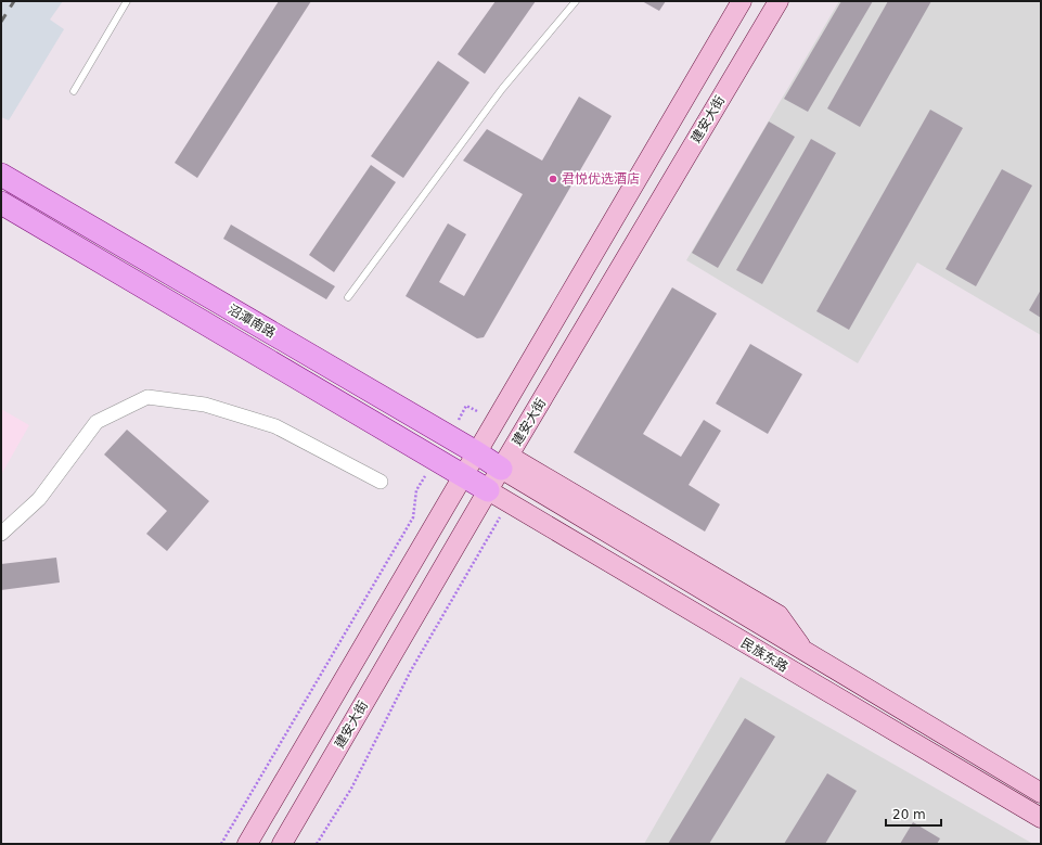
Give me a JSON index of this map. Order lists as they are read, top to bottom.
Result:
{
  "streets": {
    "main road": ["建安大街", "沼潭南路", "民族东路"]
  },
  "crossings": [
    ["建安大街", "沼潭南路"],
    ["建安大街", "民族东路"],
    ["沼潭南路", "民族东路"]
  ],
  "places": ["君悦优选酒店"],
  "scale_bar": "20 m"
}
